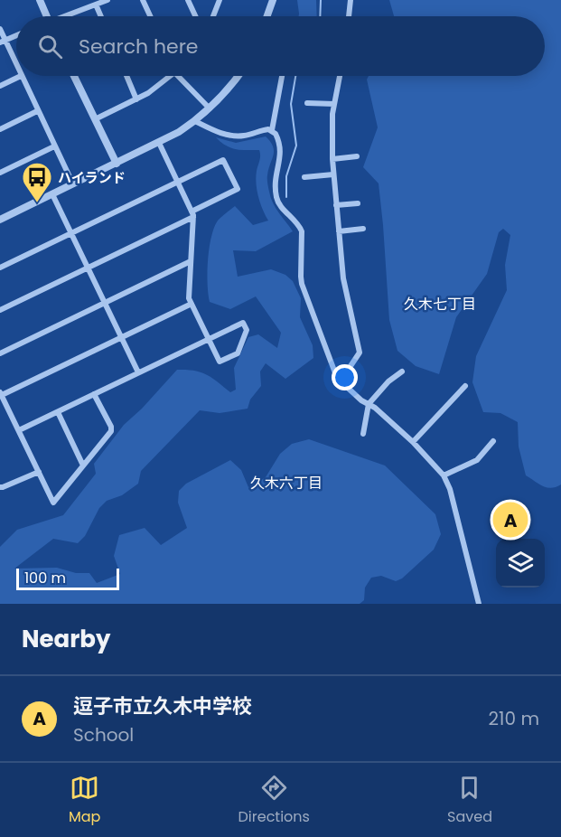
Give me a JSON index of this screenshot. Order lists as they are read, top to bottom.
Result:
{
  "districts": ["久木七丁目", "久木六丁目"],
  "places": {
    "bus stop": ["ハイランド"]
  },
  "scale_bar": "100 m",
  "page": {
    "search": "Search here",
    "pins": "A",
    "scale": "100 m",
    "heading": "Nearby",
    "list": [
      {
        "mark": "A",
        "name": "逗子市立久木中学校",
        "note": "School",
        "value": "210 m"
      }
    ],
    "nav": ["Map", "Directions", "Saved"]
  }
}
